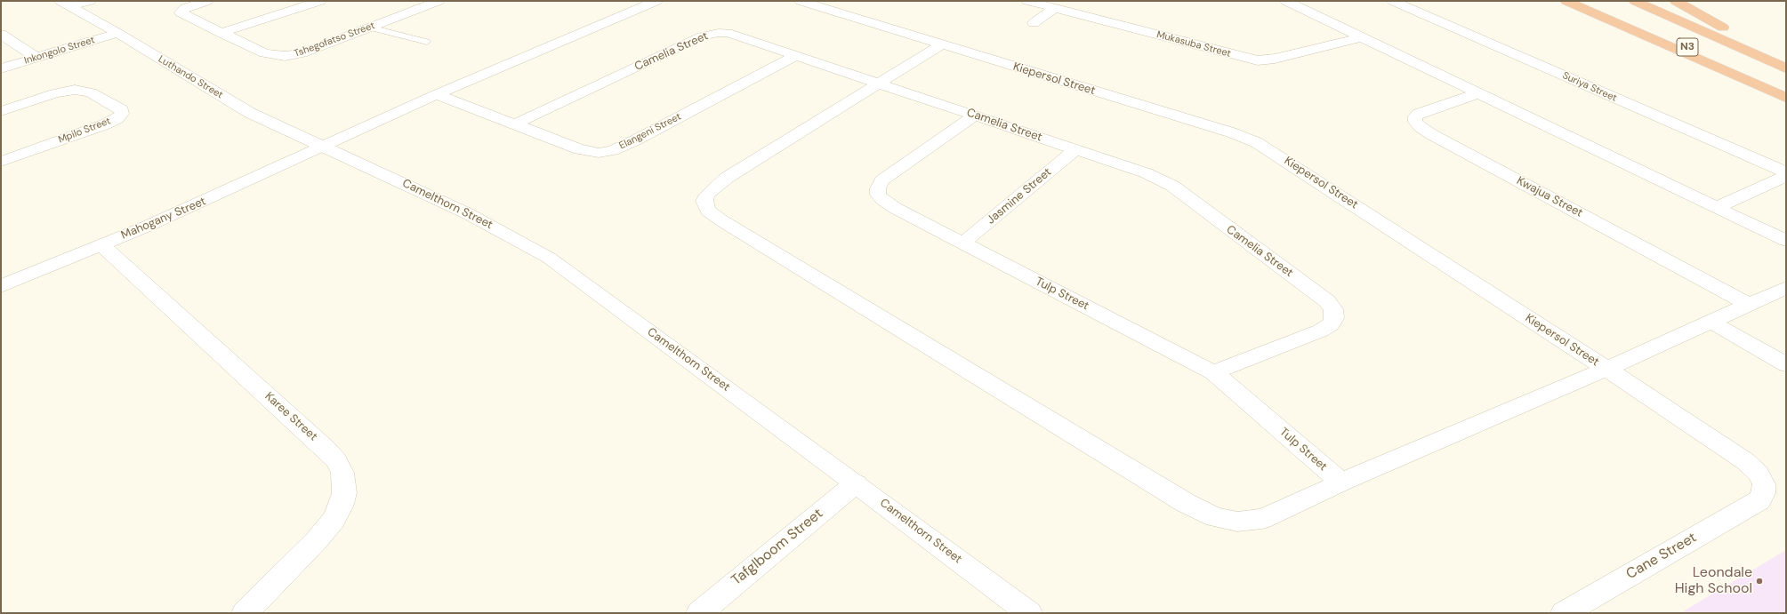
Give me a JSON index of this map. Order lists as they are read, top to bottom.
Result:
{
  "streets": {
    "highway": ["N3"],
    "street": [
      "Tshegofatso Street",
      "Mukasuba Street",
      "Inkongolo Street",
      "Camelia Street",
      "Luthando Street",
      "Kiepersol Street",
      "Suriya Street",
      "Mpilo Street",
      "Elangeni Street",
      "Jasmine Street",
      "Kwajua Street",
      "Camelthorn Street",
      "Mahogany Street",
      "Tulp Street",
      "Karee Street",
      "Tafglboom Street",
      "Cane Street"
    ]
  },
  "crossings": [
    ["Inkongolo Street", "Luthando Street"],
    ["Camelia Street", "Elangeni Street"],
    ["Camelia Street", "Jasmine Street"],
    ["Camelia Street", "Tulp Street"],
    ["Luthando Street", "Camelthorn Street"],
    ["Luthando Street", "Mahogany Street"],
    ["Kiepersol Street", "Cane Street"],
    ["Elangeni Street", "Mahogany Street"],
    ["Jasmine Street", "Tulp Street"],
    ["Camelthorn Street", "Mahogany Street"],
    ["Camelthorn Street", "Tafglboom Street"],
    ["Mahogany Street", "Karee Street"]
  ],
  "places": ["Leondale High School"]
}
